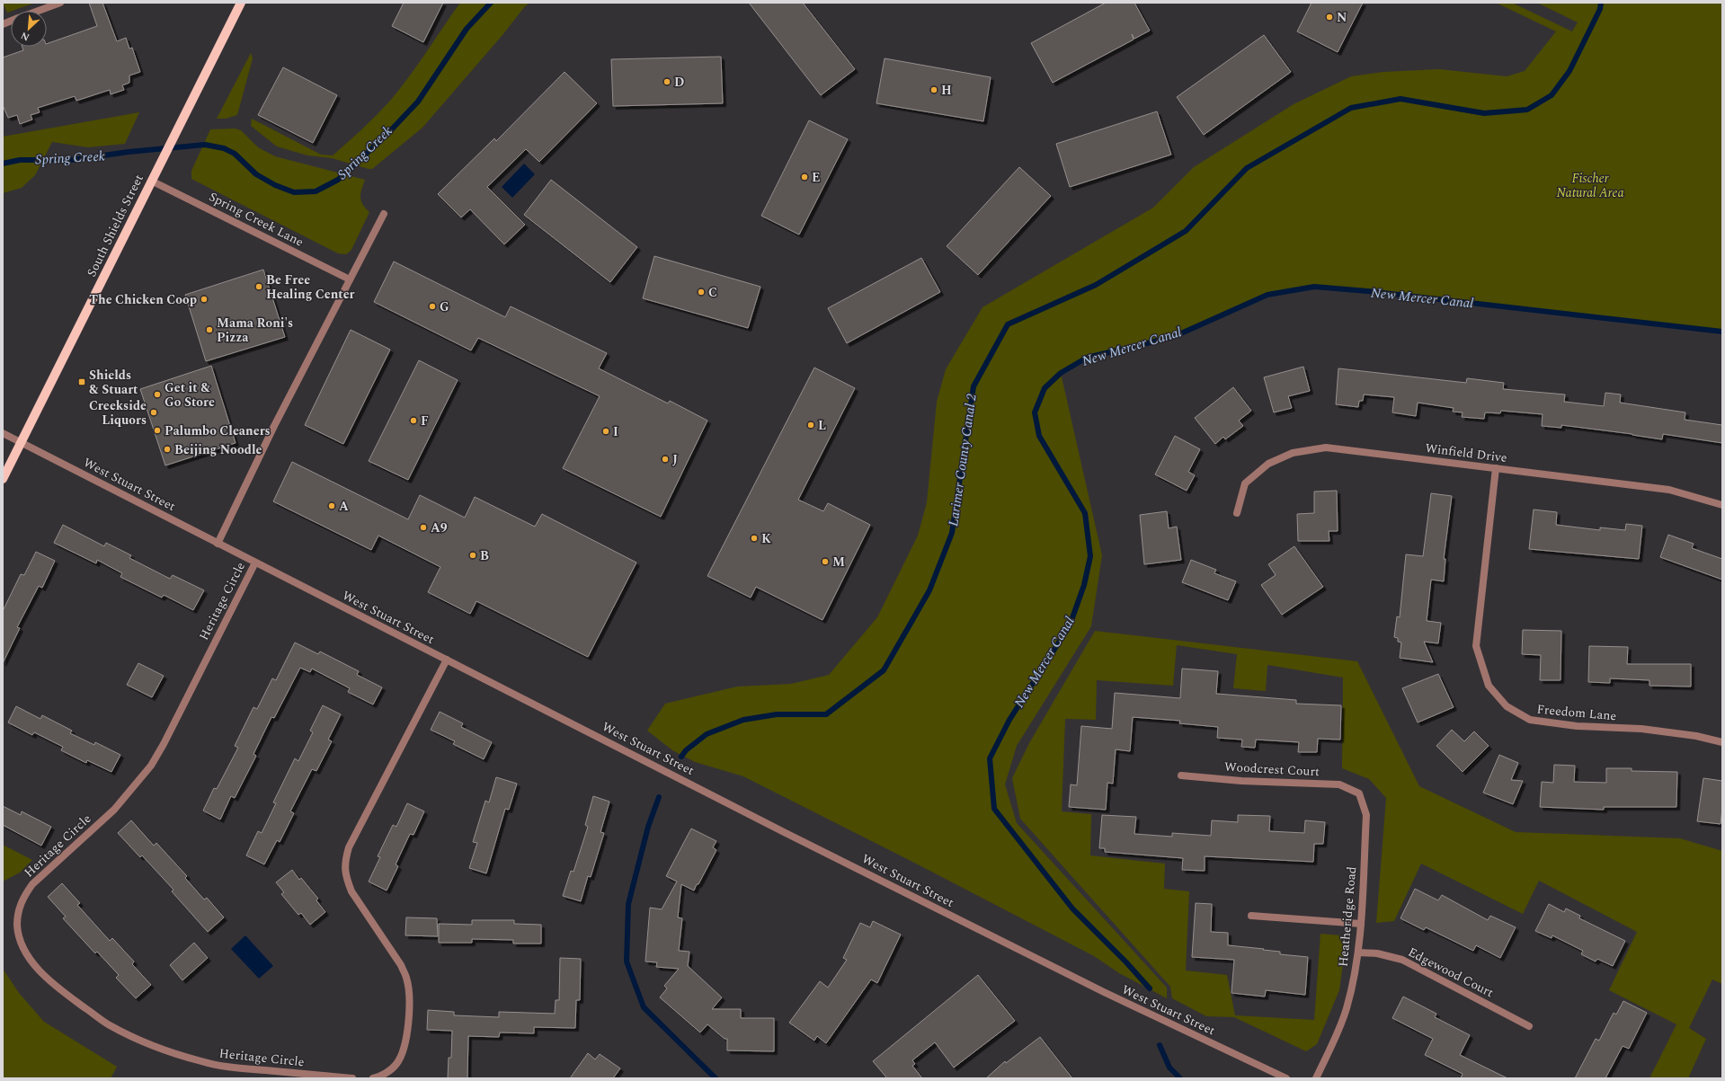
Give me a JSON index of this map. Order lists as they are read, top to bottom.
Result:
{
  "streets": {
    "main road": ["South Shields Street"],
    "street": [
      "Spring Creek Lane",
      "Winfield Drive",
      "West Stuart Street",
      "Heritage Circle",
      "Freedom Lane",
      "Woodcrest Court",
      "Heatheridge Road",
      "Edgewood Court"
    ]
  },
  "crossings": [
    ["Spring Creek Lane", "South Shields Street"],
    ["South Shields Street", "West Stuart Street"],
    ["Winfield Drive", "Freedom Lane"],
    ["West Stuart Street", "Heritage Circle"],
    ["Woodcrest Court", "Heatheridge Road"],
    ["Heatheridge Road", "Edgewood Court"]
  ],
  "water": ["Spring Creek", "New Mercer Canal", "Larimer County Canal 2"],
  "parks": ["Fischer Natural Area"],
  "places": {
    "other": [
      "N",
      "D",
      "H",
      "E",
      "Be Free Healing Center",
      "C",
      "The Chicken Coop",
      "G",
      "Mama Roni's Pizza",
      "Get it & Go Store",
      "Creekside Liquors",
      "F",
      "L",
      "Palumbo Cleaners",
      "I",
      "Beijing Noodle",
      "J",
      "A",
      "A9",
      "K",
      "B",
      "M"
    ],
    "transit": ["Shields & Stuart"]
  },
  "north": "bottom left"
}
